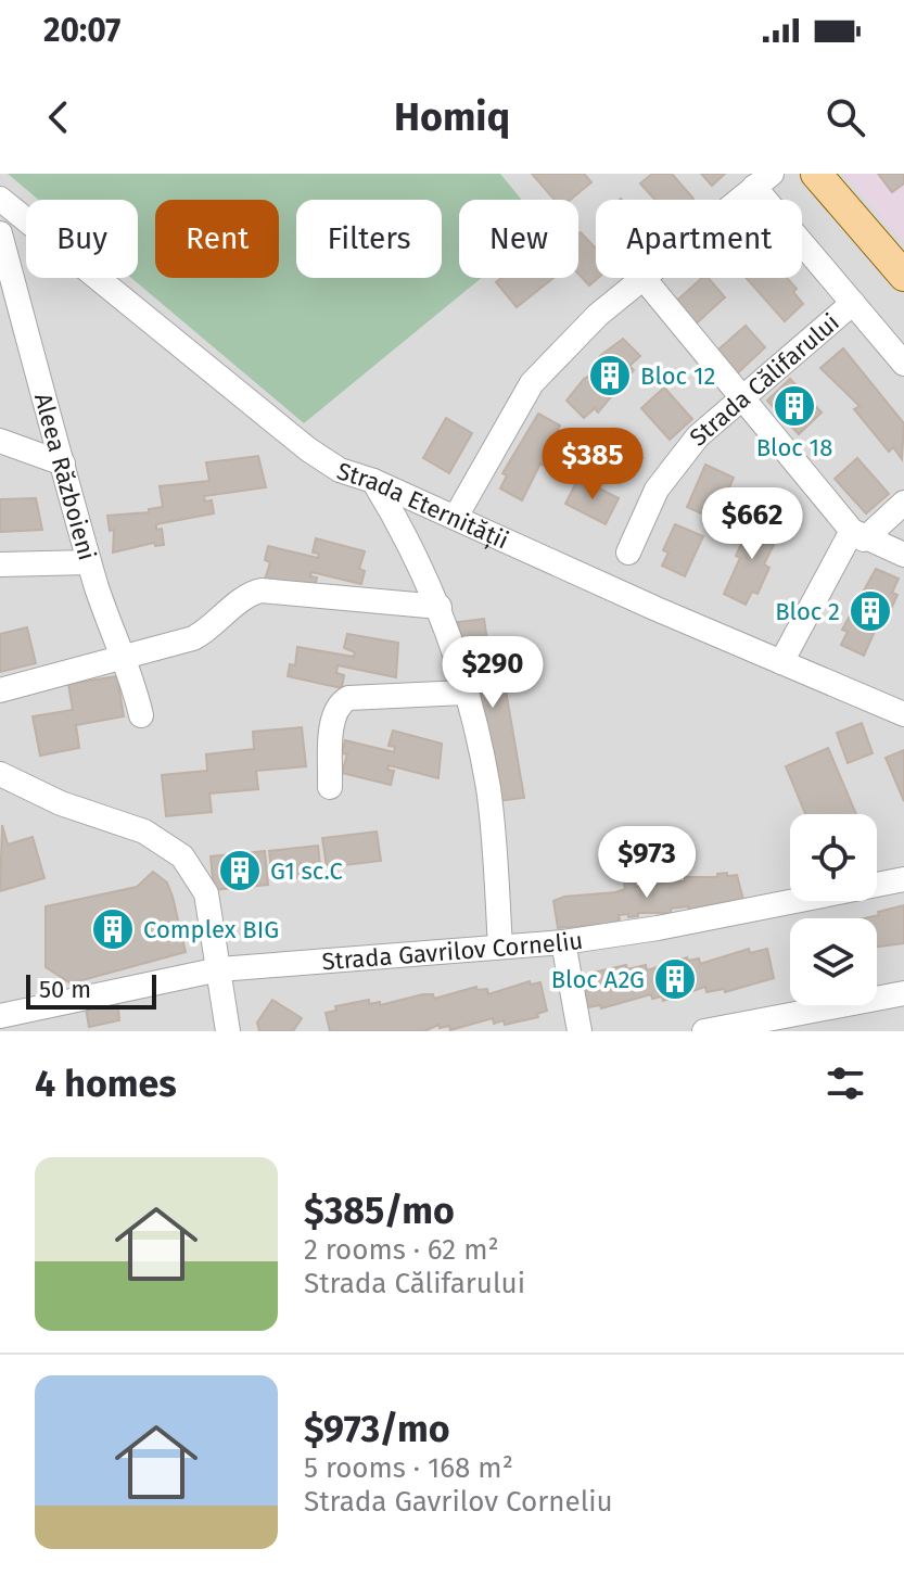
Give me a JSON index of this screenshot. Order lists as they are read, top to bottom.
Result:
{
  "streets": {
    "street": [
      "Strada Călifarului",
      "Aleea Războieni",
      "Strada Eternității",
      "Strada Gavrilov Corneliu"
    ]
  },
  "places": {
    "building": [
      "Bloc 12",
      "Bloc 18",
      "Bloc 2",
      "G1 sc.C",
      "Complex BIG",
      "Bloc A2G"
    ]
  },
  "scale_bar": "50 m",
  "page": {
    "status": "20:07",
    "header": "Homiq",
    "chip": [
      "Buy",
      "Rent",
      "Filters",
      "New",
      "Apartment"
    ],
    "price": [
      "$385",
      "$662",
      "$290",
      "$973"
    ],
    "scale": "50 m",
    "heading": "4 homes",
    "list": [
      {
        "name": "$385/mo",
        "note": "2 rooms · 62 m² · Strada Călifarului"
      },
      {
        "name": "$973/mo",
        "note": "5 rooms · 168 m² · Strada Gavrilov Corneliu"
      }
    ]
  }
}
